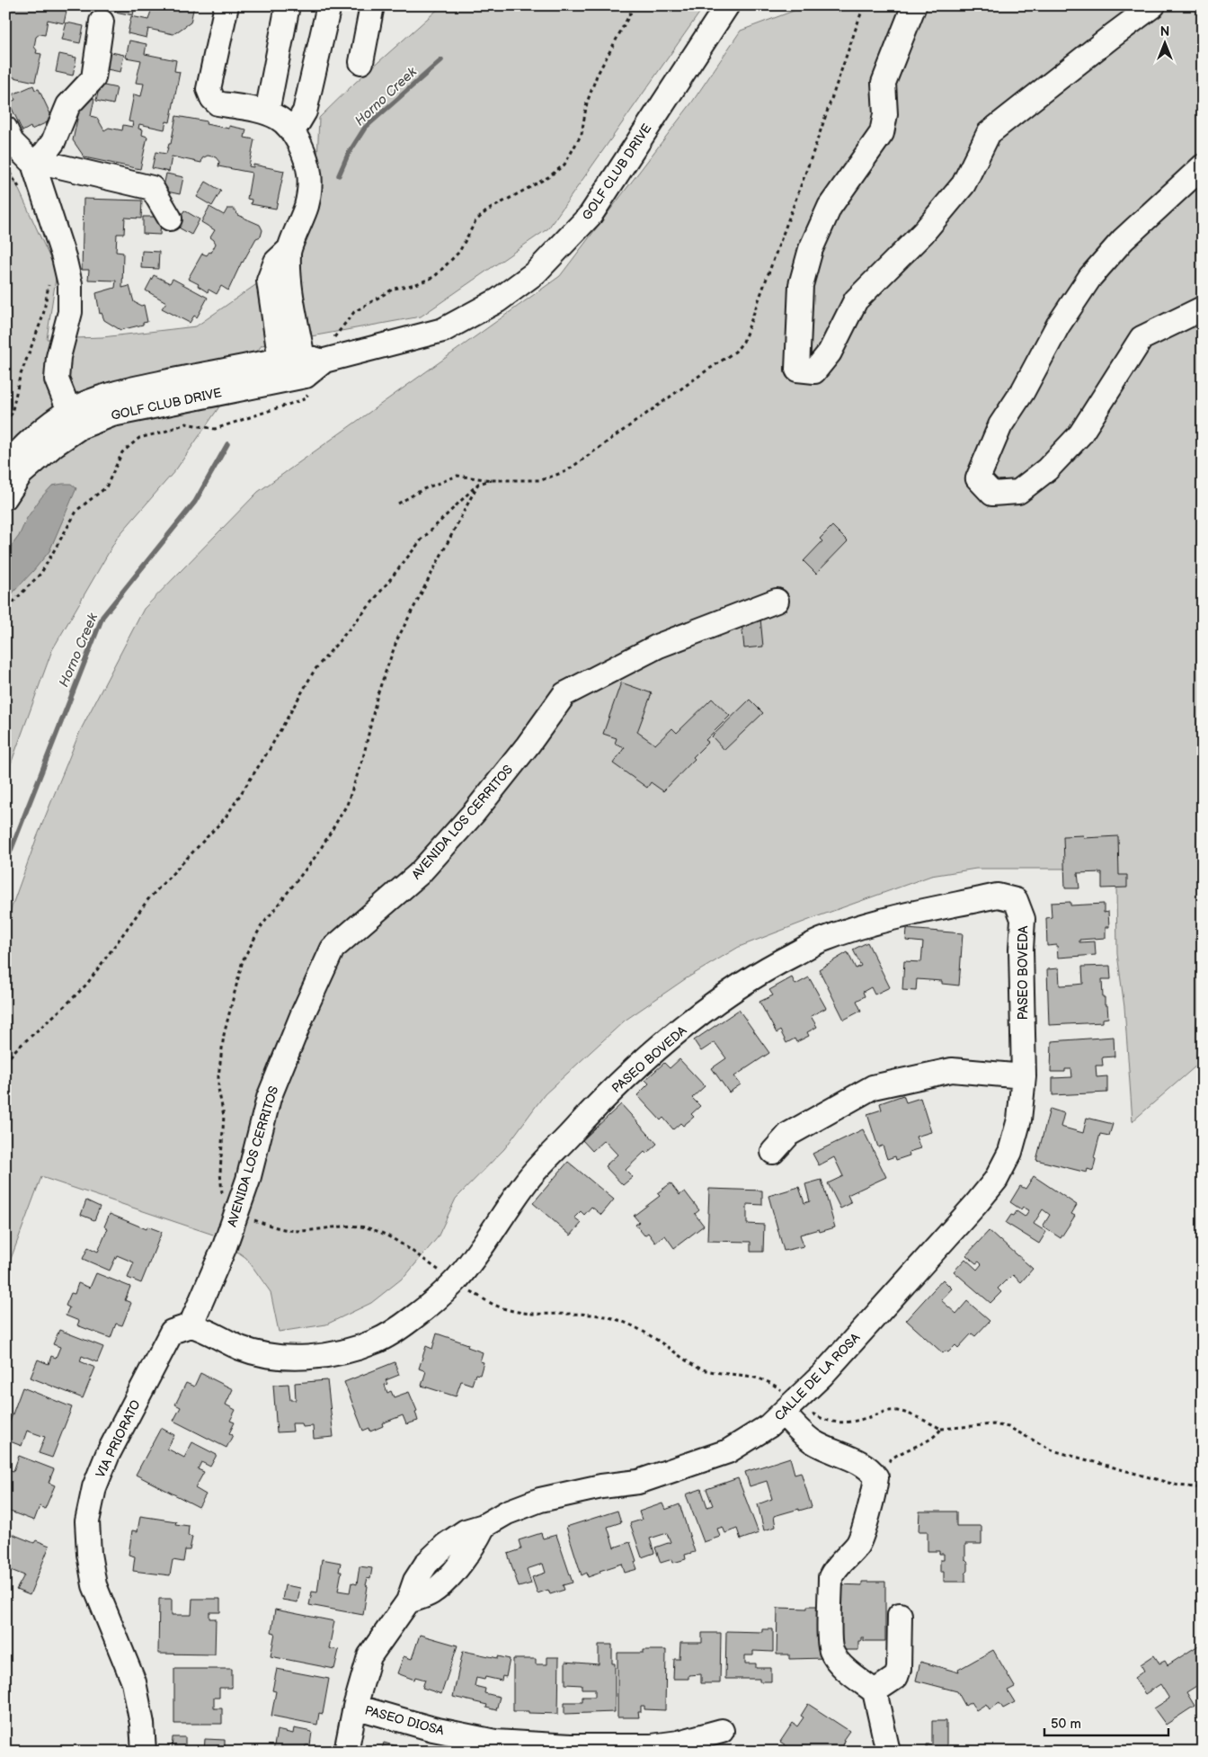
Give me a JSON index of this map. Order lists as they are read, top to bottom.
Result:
{
  "streets": {
    "street": [
      "GOLF CLUB DRIVE",
      "AVENIDA LOS CERRITOS",
      "PASEO BOVEDA",
      "CALLE DE LA ROSA",
      "VIA PRIORATO",
      "PASEO DIOSA"
    ]
  },
  "crossings": [
    ["AVENIDA LOS CERRITOS", "PASEO BOVEDA"],
    ["AVENIDA LOS CERRITOS", "VIA PRIORATO"],
    ["PASEO BOVEDA", "CALLE DE LA ROSA"],
    ["PASEO BOVEDA", "VIA PRIORATO"],
    ["CALLE DE LA ROSA", "PASEO DIOSA"]
  ],
  "water": ["Horno Creek"],
  "scale_bar": "50 m",
  "north": "top"
}
